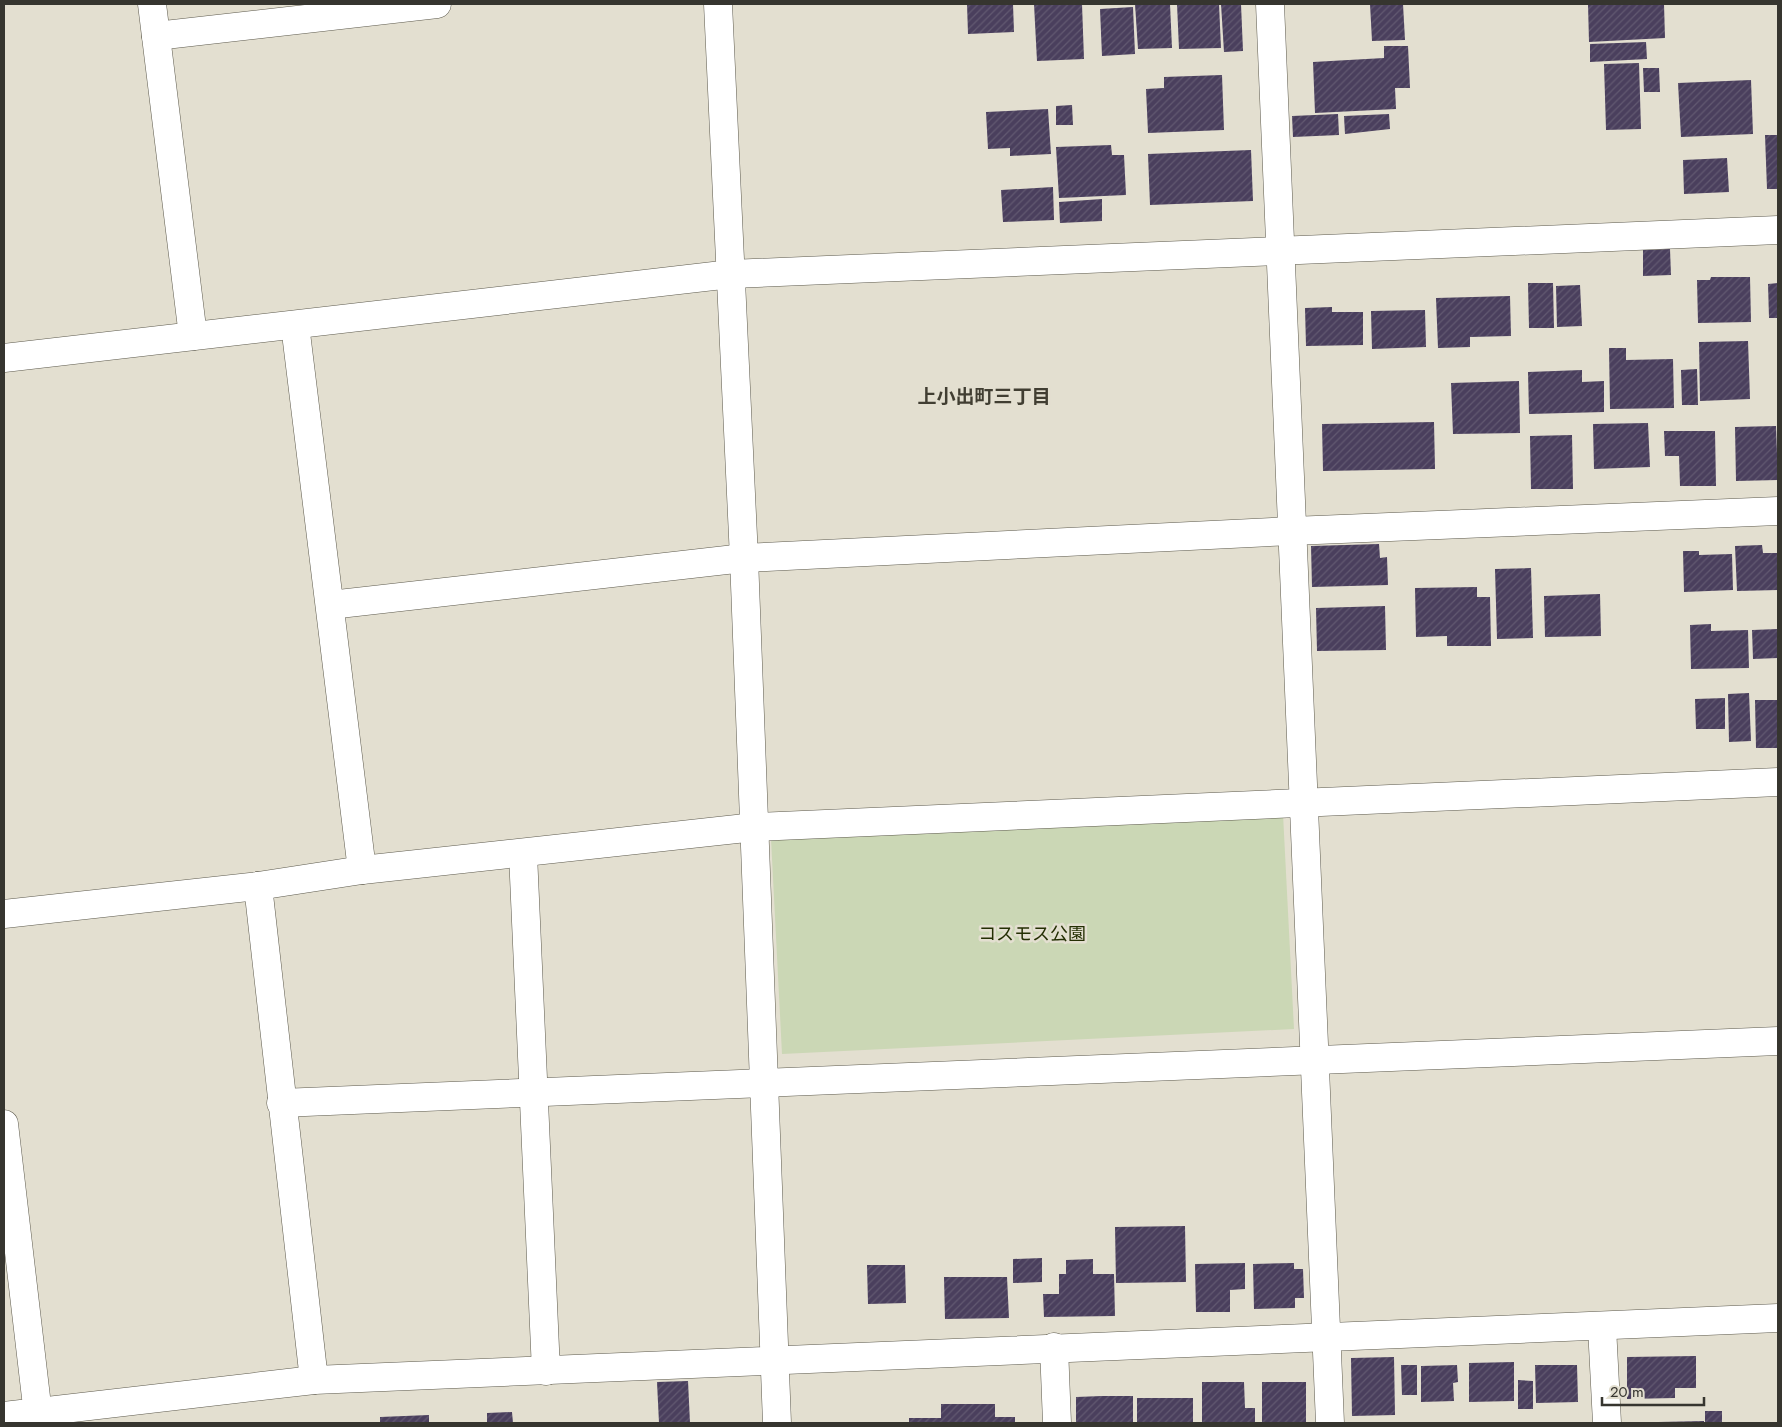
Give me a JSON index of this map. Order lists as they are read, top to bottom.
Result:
{
  "districts": ["上小出町三丁目"],
  "parks": ["コスモス公園"],
  "scale_bar": "20 m"
}
